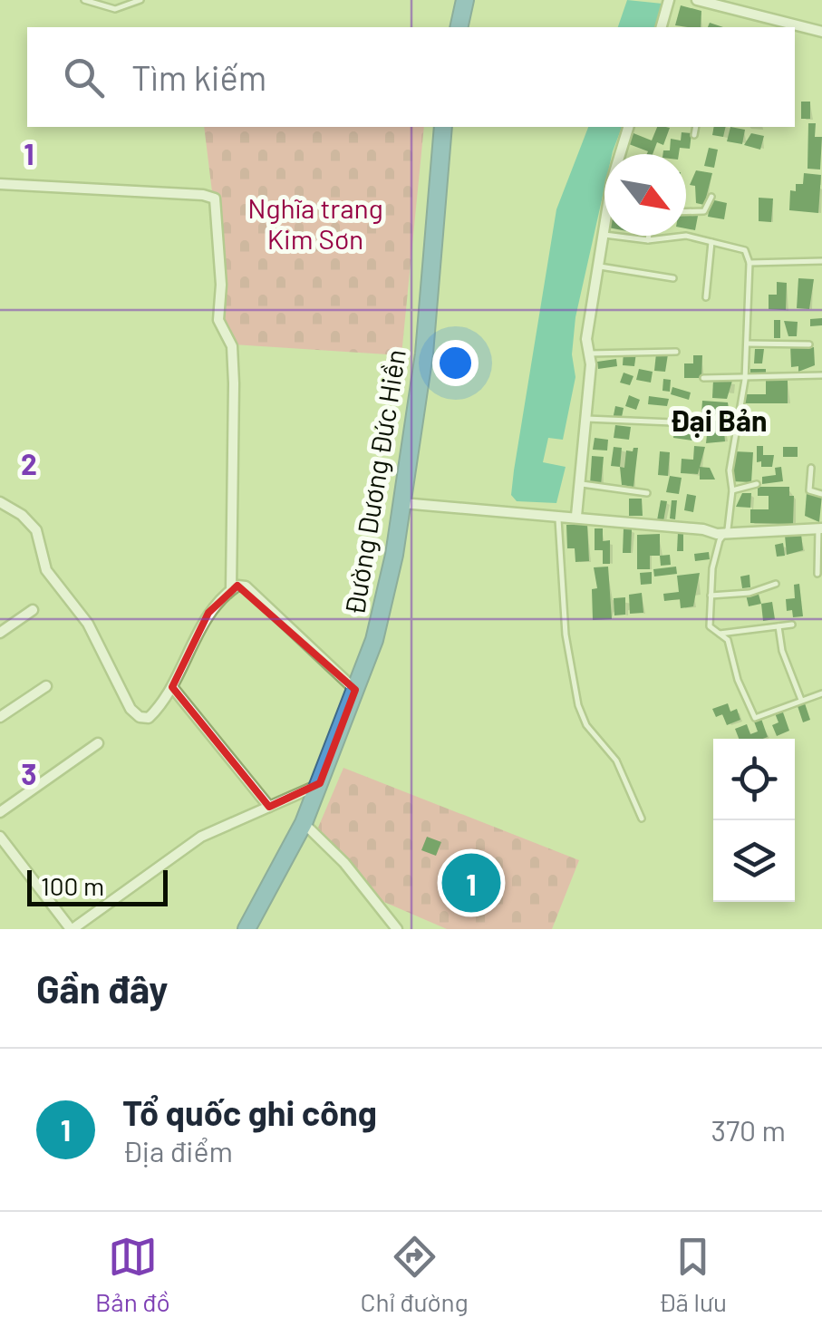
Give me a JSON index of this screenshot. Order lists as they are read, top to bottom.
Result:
{
  "streets": {
    "highway": ["Đường Dương Đức Hiền"]
  },
  "districts": ["Đại Bản"],
  "parks": ["Nghĩa trang Kim Sơn"],
  "scale_bar": "100 m",
  "north": "bottom right",
  "page": {
    "search": "Tìm kiếm",
    "pins": "1",
    "scale": "100 m",
    "heading": "Gần đây",
    "list": [
      {
        "mark": "1",
        "name": "Tổ quốc ghi công",
        "note": "Địa điểm",
        "value": "370 m"
      }
    ],
    "nav": ["Bản đồ", "Chỉ đường", "Đã lưu"]
  },
  "grid": {
    "rows": ["1", "2", "3"]
  }
}
